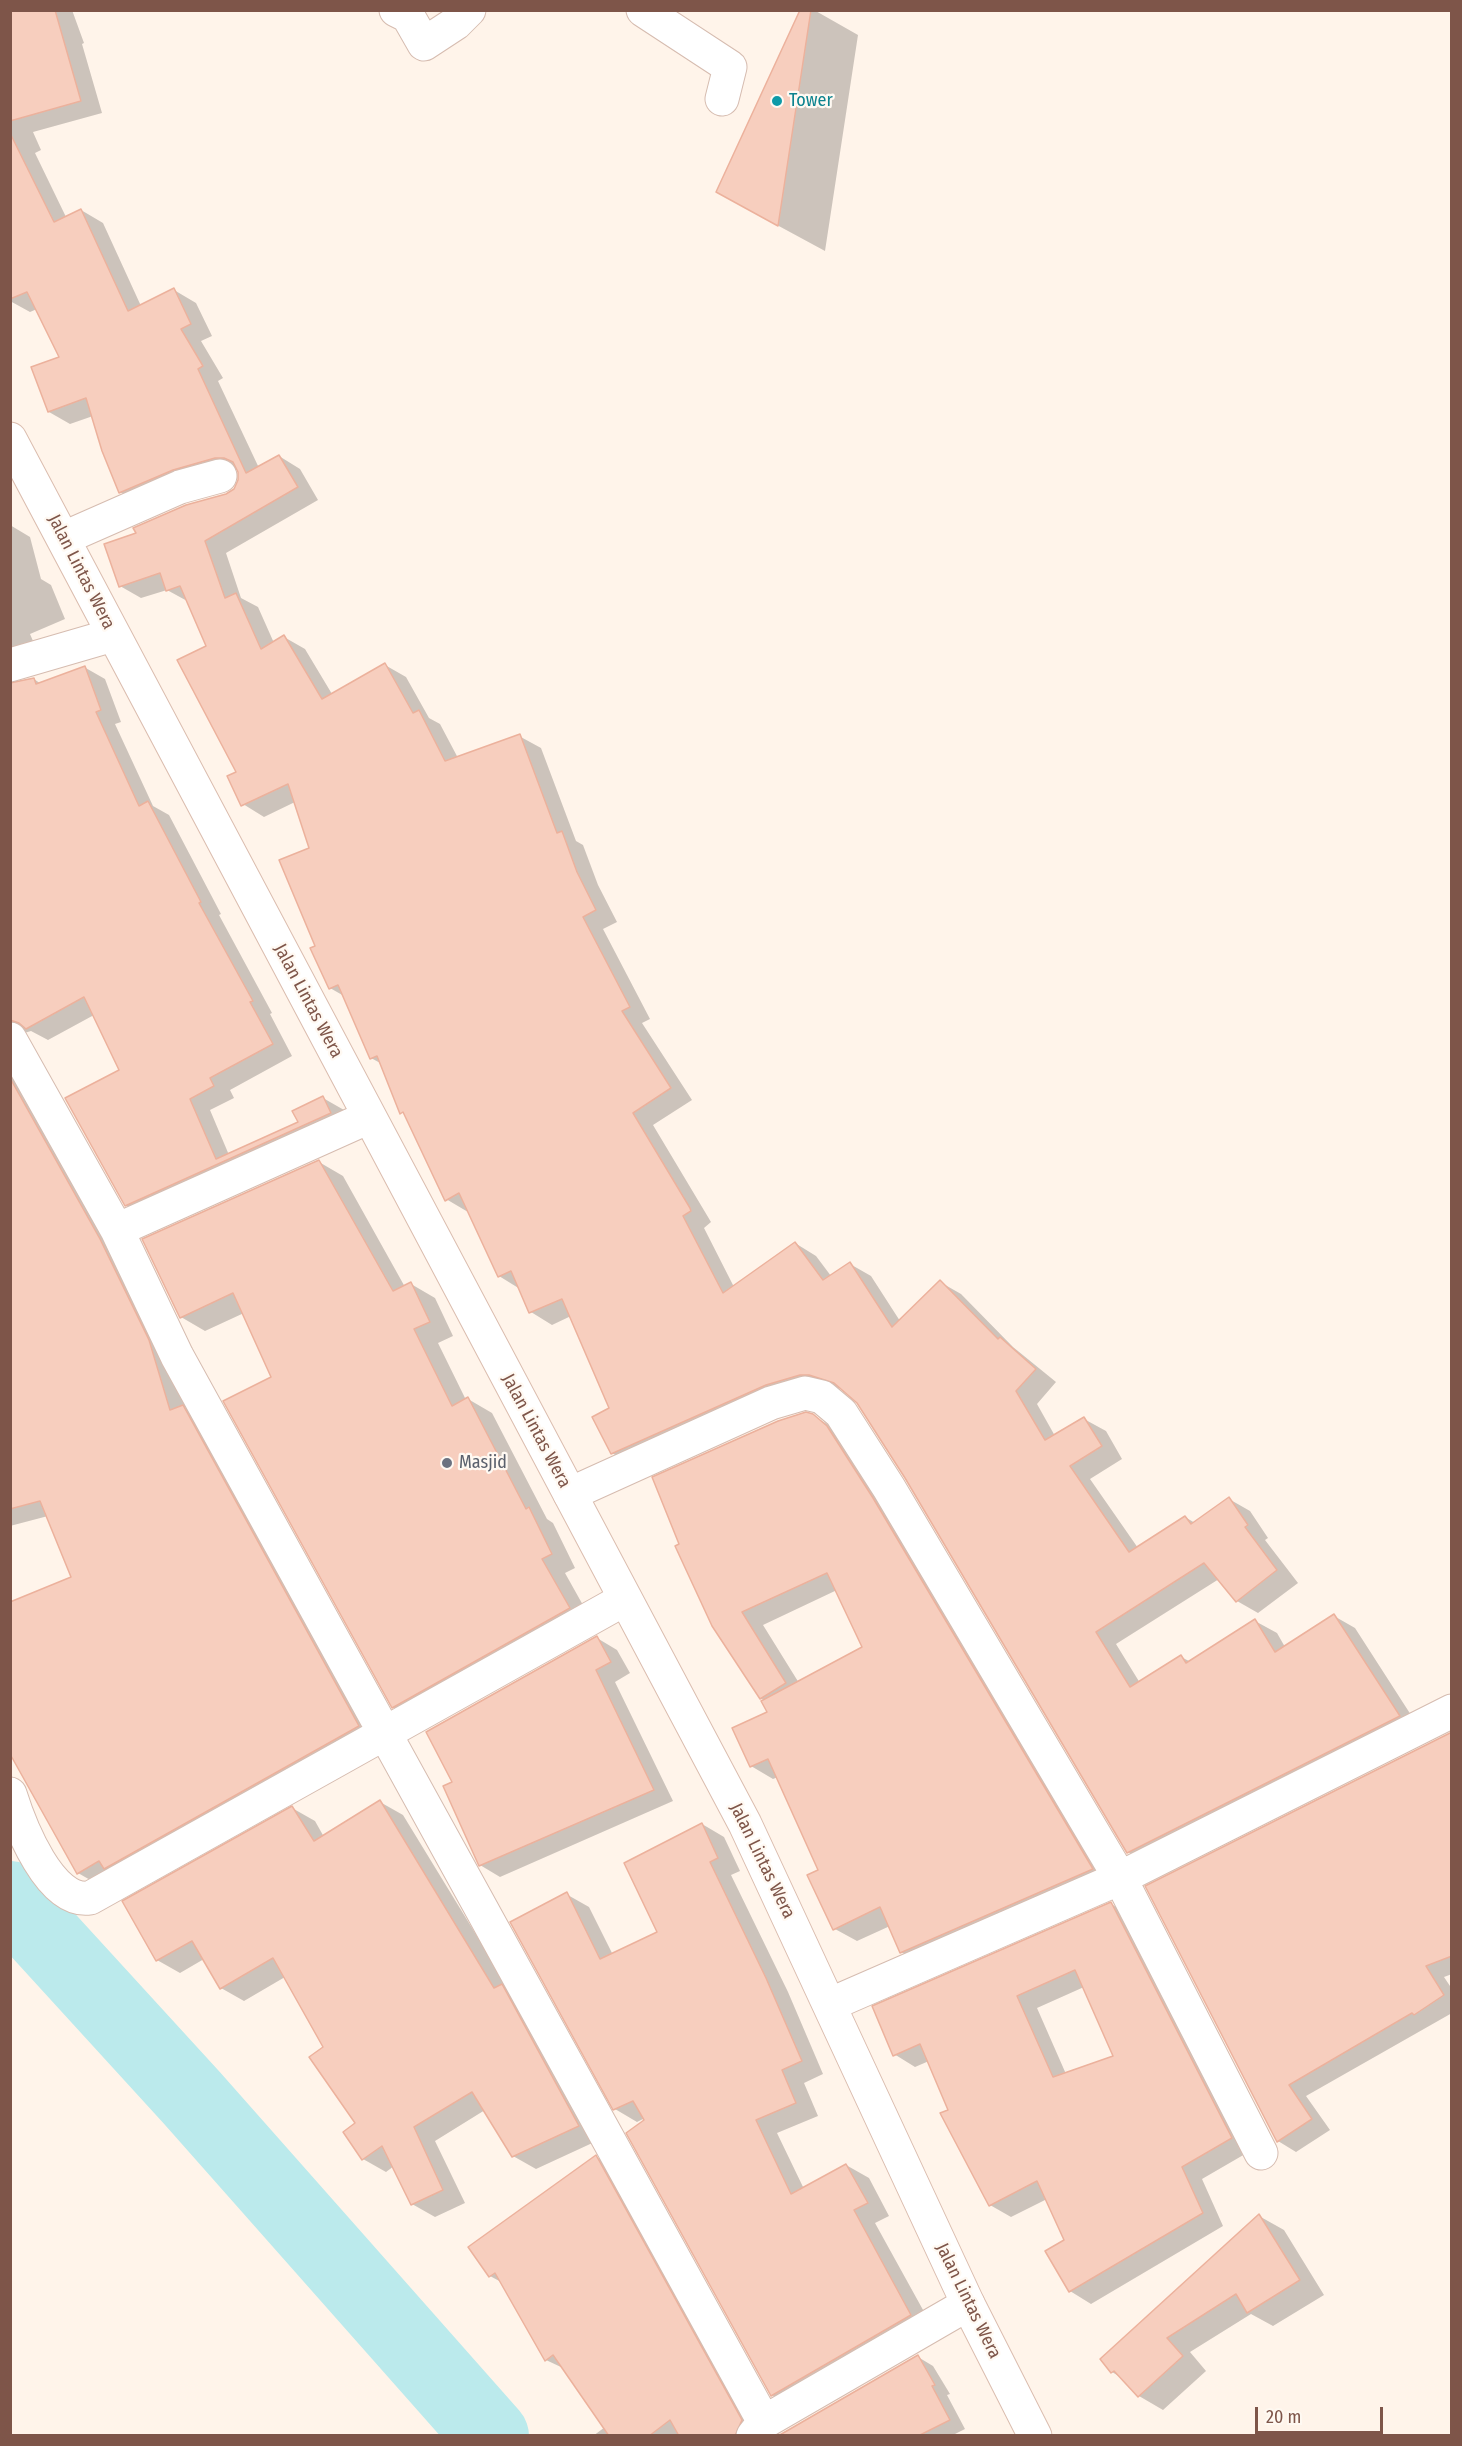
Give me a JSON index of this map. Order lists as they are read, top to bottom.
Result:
{
  "streets": {
    "street": ["Jalan Lintas Wera"]
  },
  "places": ["Tower", "Masjid"],
  "scale_bar": "20 m"
}
